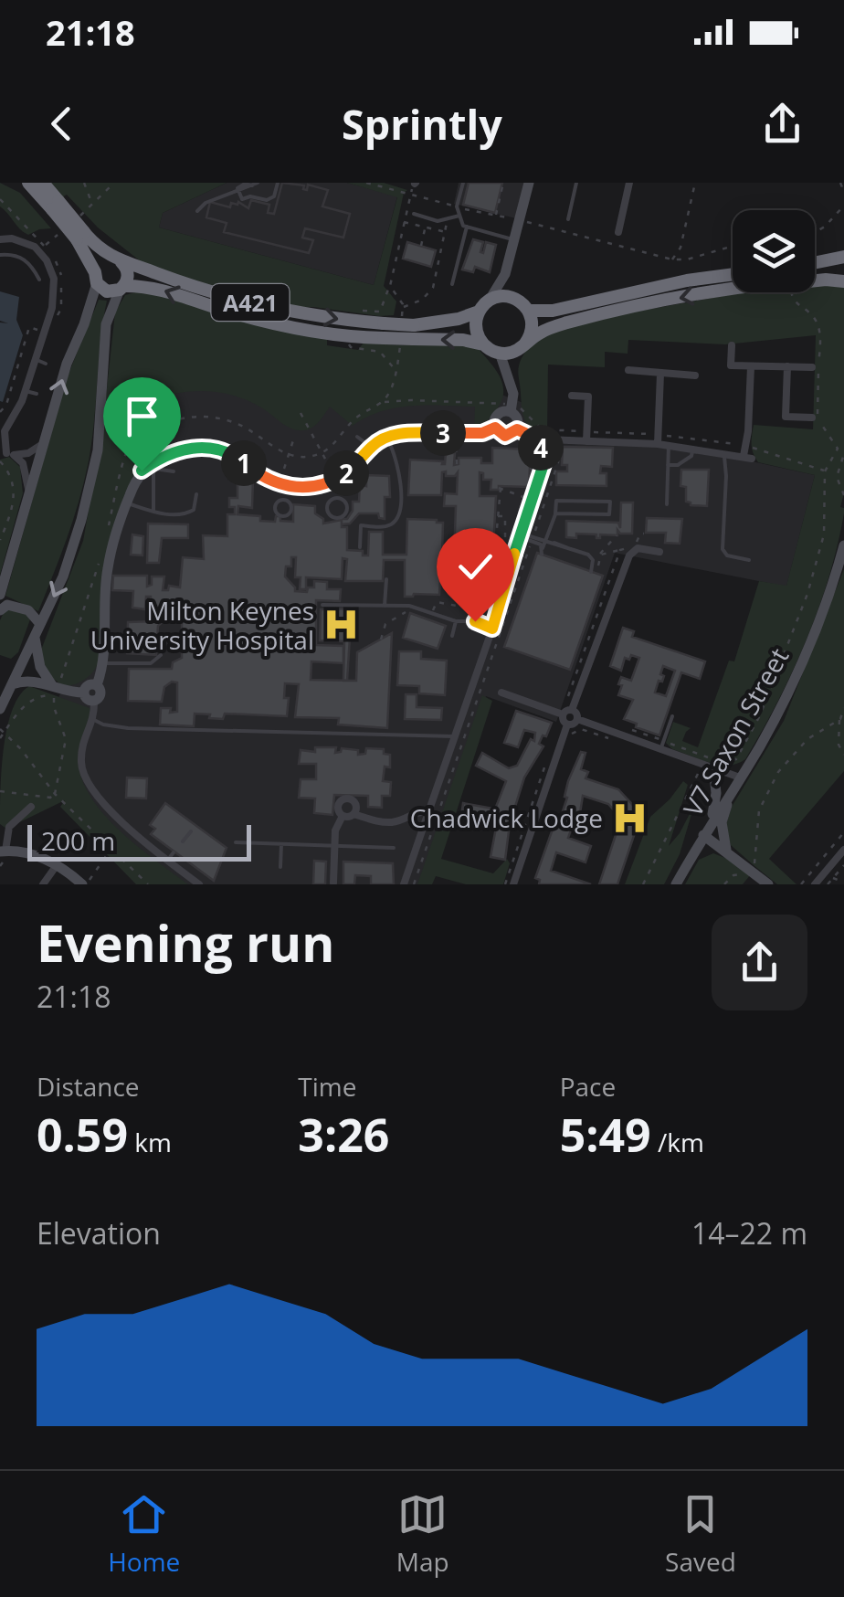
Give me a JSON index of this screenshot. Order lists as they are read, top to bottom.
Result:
{
  "streets": {
    "highway": ["A421"],
    "street": ["V7 Saxon Street"]
  },
  "places": {
    "hospital": ["Milton Keynes University Hospital", "Chadwick Lodge"]
  },
  "scale_bar": "200 m",
  "page": {
    "status": "21:18",
    "header": "Sprintly",
    "pins": [
      "3",
      "4",
      "1",
      "2"
    ],
    "scale": "200 m",
    "heading": ["Evening run", "21:18"],
    "stats": [
      ["Distance", "0.59 km"],
      ["Time", "3:26"],
      ["Pace", "5:49 /km"]
    ],
    "chart": ["Elevation", "14–22 m"],
    "tabs": ["Home", "Map", "Saved"]
  }
}
